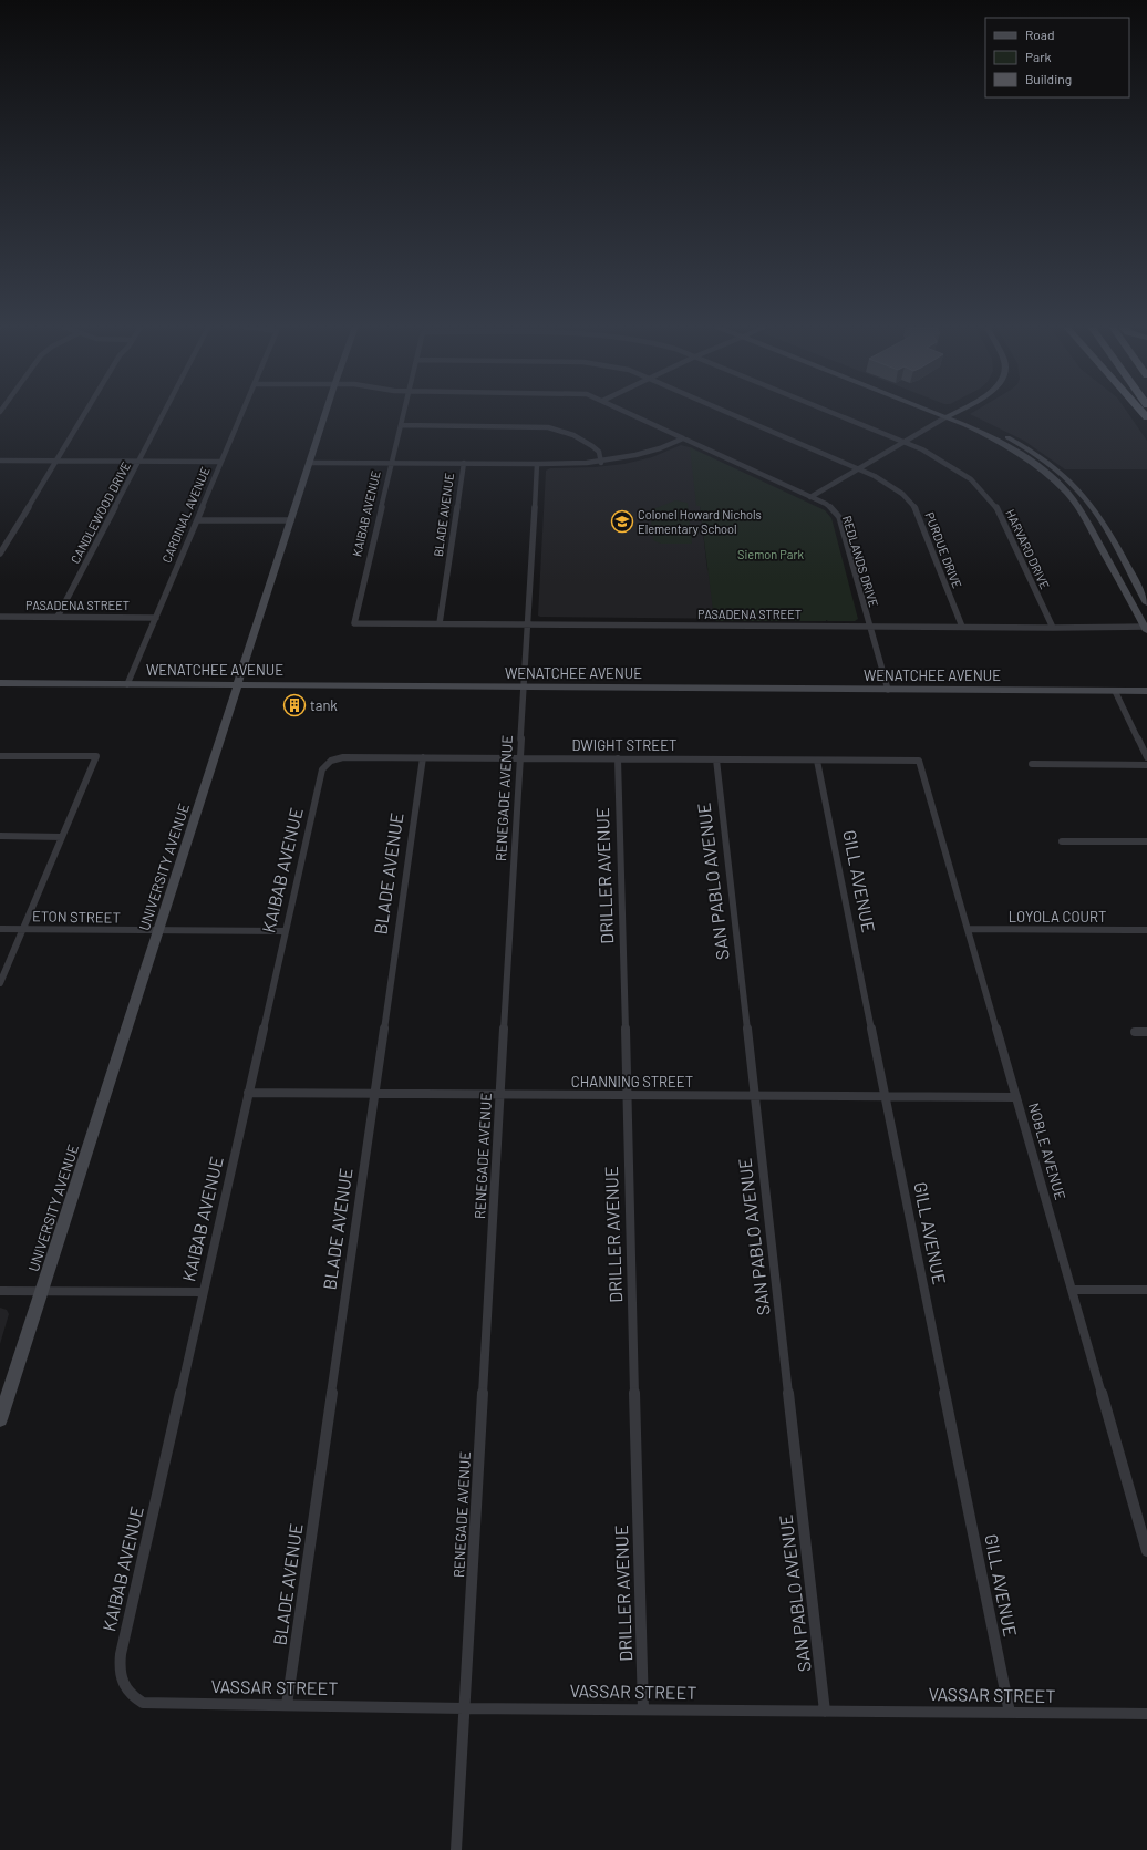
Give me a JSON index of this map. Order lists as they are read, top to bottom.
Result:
{
  "streets": {
    "street": [
      "CANDLEWOOD DRIVE",
      "KAIBAB AVENUE",
      "CARDINAL AVENUE",
      "BLADE AVENUE",
      "HARVARD DRIVE",
      "PURDUE DRIVE",
      "REDLANDS DRIVE",
      "PASADENA STREET",
      "WENATCHEE AVENUE",
      "DWIGHT STREET",
      "RENEGADE AVENUE",
      "UNIVERSITY AVENUE",
      "DRILLER AVENUE",
      "SAN PABLO AVENUE",
      "GILL AVENUE",
      "ETON STREET",
      "LOYOLA COURT",
      "CHANNING STREET",
      "NOBLE AVENUE",
      "VASSAR STREET"
    ]
  },
  "crossings": [
    ["CANDLEWOOD DRIVE", "PASADENA STREET"],
    ["KAIBAB AVENUE", "PASADENA STREET"],
    ["KAIBAB AVENUE", "DWIGHT STREET"],
    ["KAIBAB AVENUE", "ETON STREET"],
    ["KAIBAB AVENUE", "CHANNING STREET"],
    ["KAIBAB AVENUE", "VASSAR STREET"],
    ["CARDINAL AVENUE", "PASADENA STREET"],
    ["CARDINAL AVENUE", "WENATCHEE AVENUE"],
    ["BLADE AVENUE", "PASADENA STREET"],
    ["BLADE AVENUE", "DWIGHT STREET"],
    ["BLADE AVENUE", "CHANNING STREET"],
    ["BLADE AVENUE", "VASSAR STREET"],
    ["HARVARD DRIVE", "PASADENA STREET"],
    ["PURDUE DRIVE", "PASADENA STREET"],
    ["REDLANDS DRIVE", "PASADENA STREET"],
    ["REDLANDS DRIVE", "WENATCHEE AVENUE"],
    ["PASADENA STREET", "RENEGADE AVENUE"],
    ["WENATCHEE AVENUE", "RENEGADE AVENUE"],
    ["WENATCHEE AVENUE", "UNIVERSITY AVENUE"],
    ["DWIGHT STREET", "RENEGADE AVENUE"],
    ["DWIGHT STREET", "DRILLER AVENUE"],
    ["DWIGHT STREET", "SAN PABLO AVENUE"],
    ["DWIGHT STREET", "GILL AVENUE"],
    ["DWIGHT STREET", "NOBLE AVENUE"],
    ["RENEGADE AVENUE", "CHANNING STREET"],
    ["RENEGADE AVENUE", "VASSAR STREET"],
    ["UNIVERSITY AVENUE", "ETON STREET"],
    ["DRILLER AVENUE", "CHANNING STREET"],
    ["DRILLER AVENUE", "VASSAR STREET"],
    ["SAN PABLO AVENUE", "CHANNING STREET"],
    ["SAN PABLO AVENUE", "VASSAR STREET"],
    ["GILL AVENUE", "CHANNING STREET"],
    ["GILL AVENUE", "VASSAR STREET"],
    ["LOYOLA COURT", "NOBLE AVENUE"],
    ["CHANNING STREET", "NOBLE AVENUE"]
  ],
  "parks": ["Siemon Park"],
  "places": {
    "school or university": ["Colonel Howard Nichols Elementary School"],
    "building": ["tank"]
  },
  "legend": ["Road", "Park", "Building"]
}
